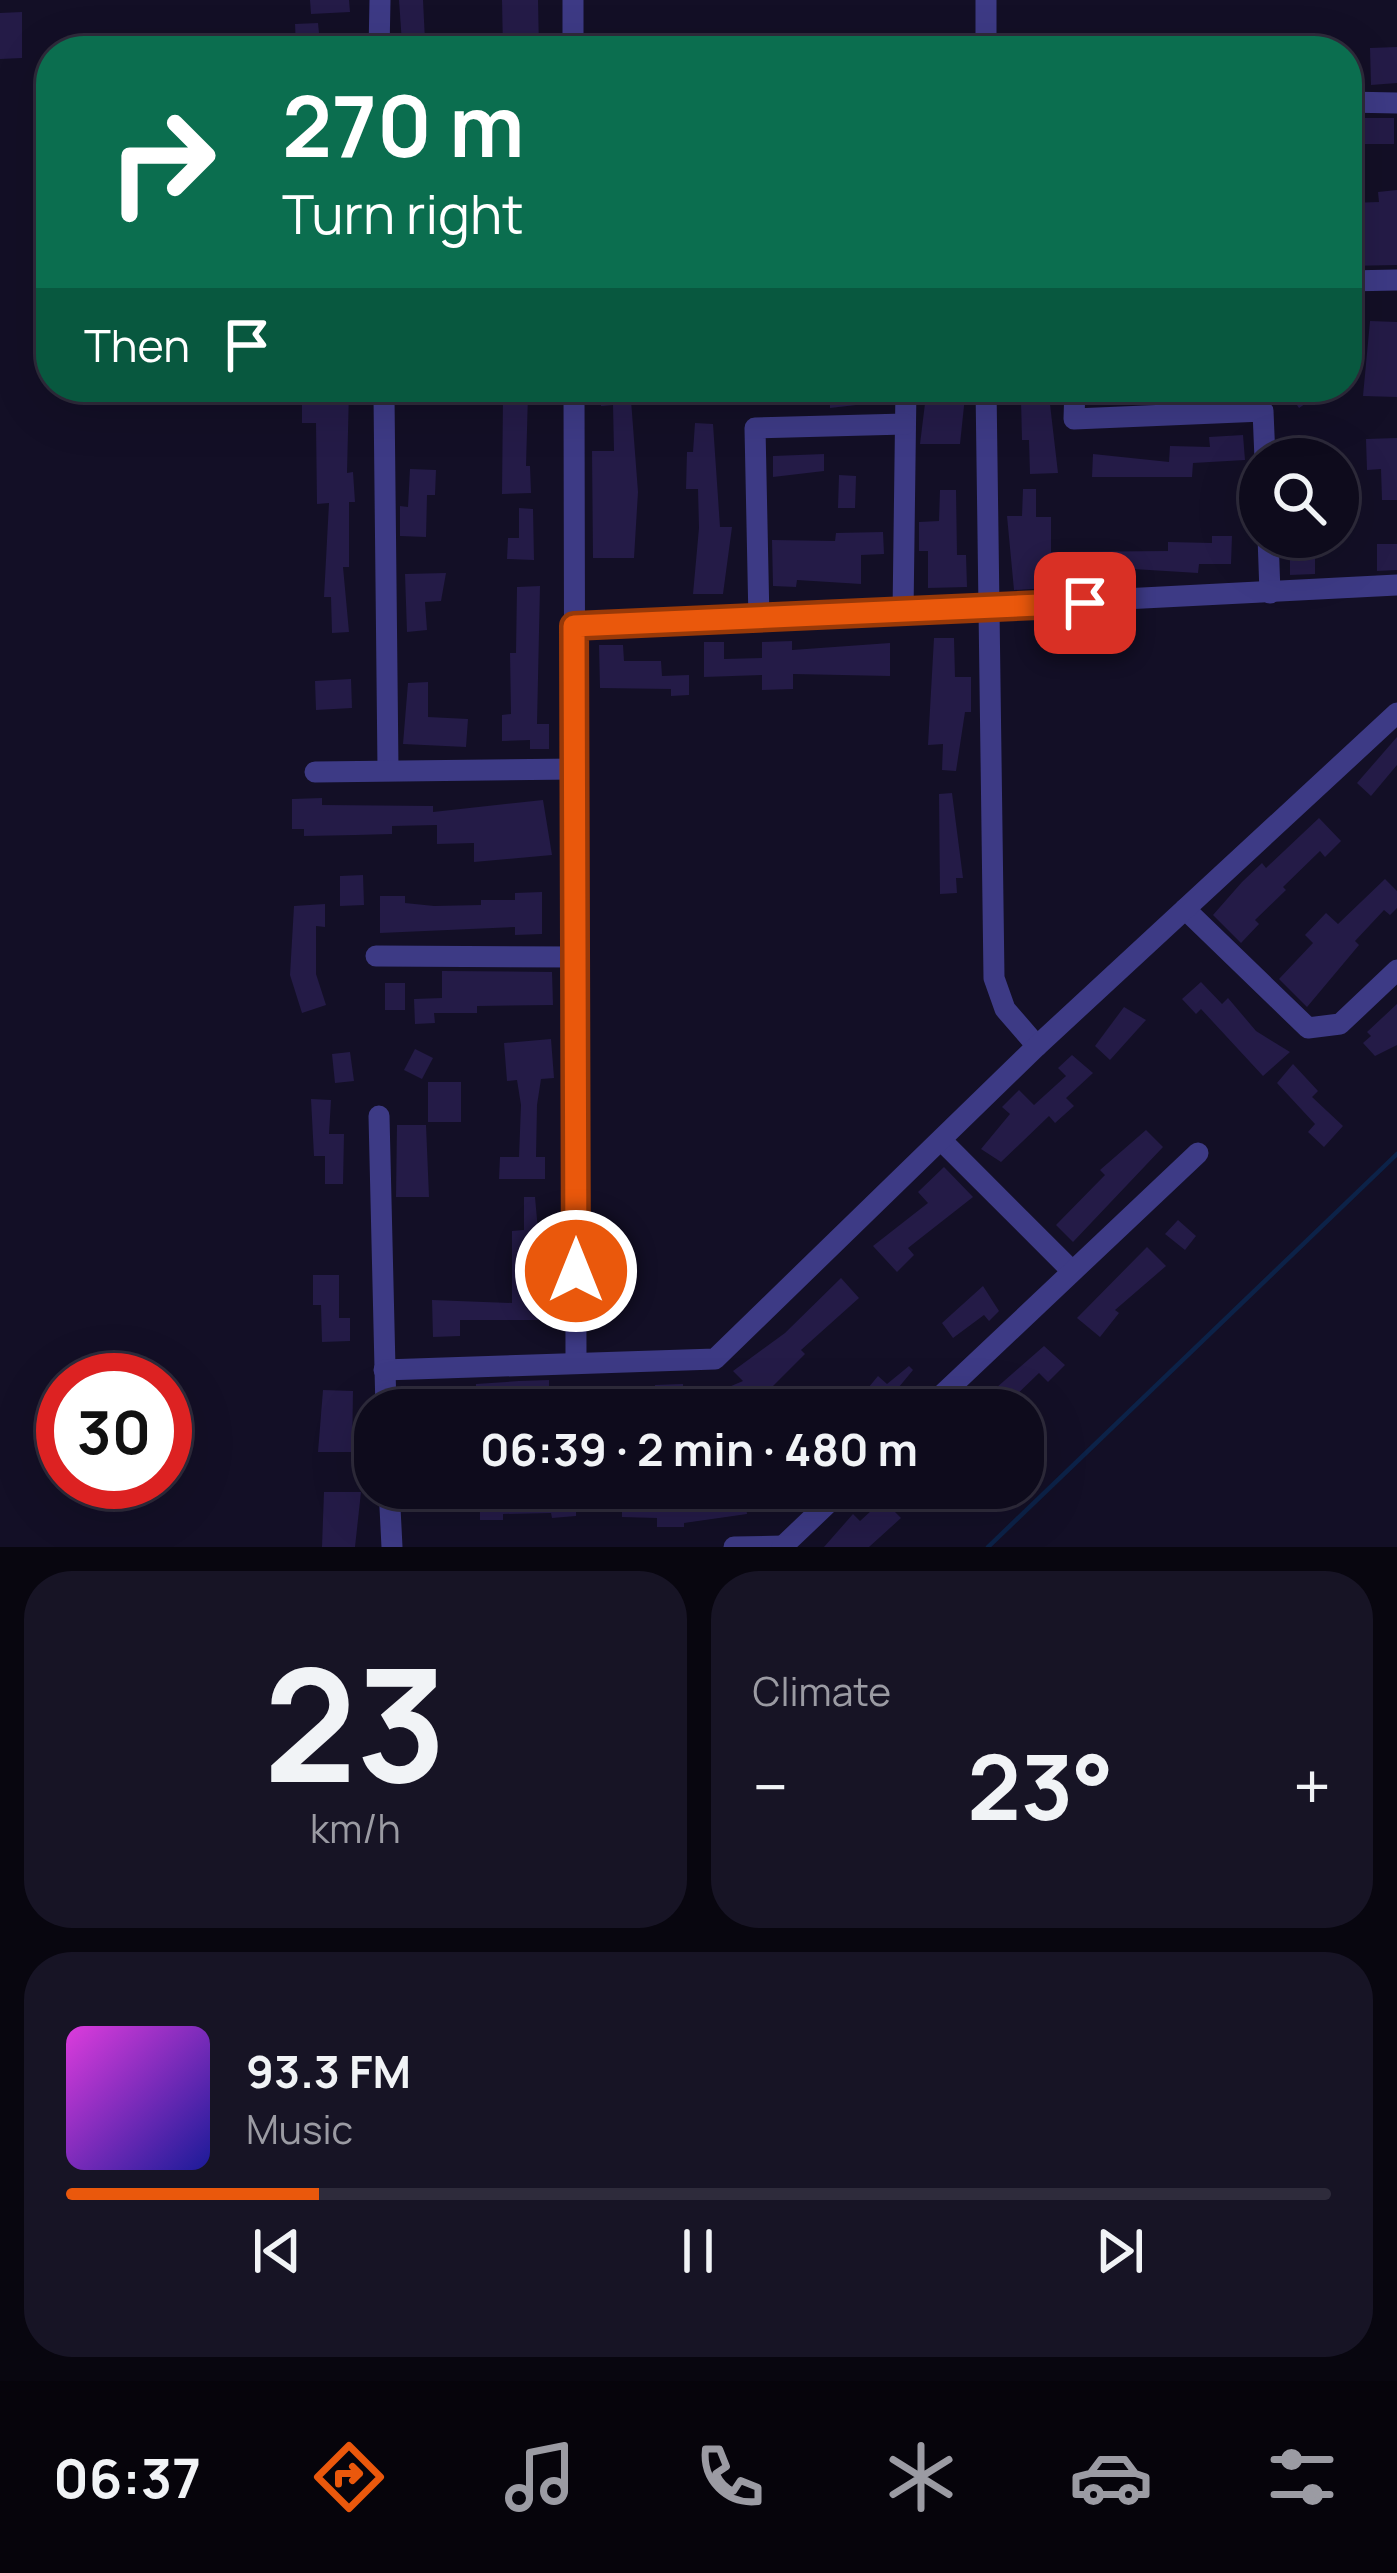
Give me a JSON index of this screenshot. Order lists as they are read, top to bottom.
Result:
{
  "page": {
    "turn": ["270 m", "Turn right"],
    "then": "Then",
    "limit": "30",
    "trip": "06:39 · 2 min · 480 m",
    "tile": [
      ["23", "km/h"],
      "Climate"
    ],
    "heat": ["−", "23°", "+"],
    "song": ["93.3 FM", "Music"],
    "tabs": "06:37"
  }
}
